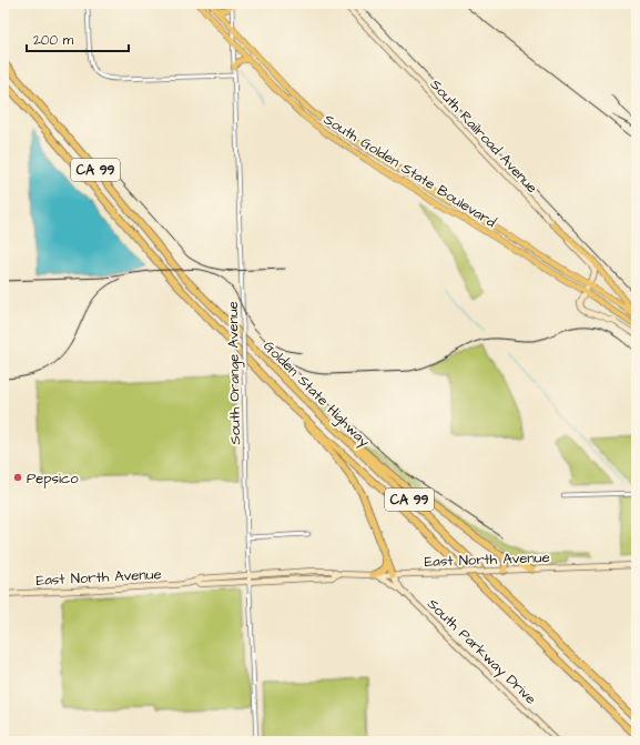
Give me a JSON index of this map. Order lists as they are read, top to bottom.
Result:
{
  "streets": {
    "highway": ["CA 99", "Golden State Highway"],
    "main road": ["South Golden State Boulevard"],
    "street": [
      "South Railroad Avenue",
      "South Orange Avenue",
      "East North Avenue",
      "South Parkway Drive"
    ]
  },
  "crossings": [
    ["South Railroad Avenue", "South Golden State Boulevard"],
    ["South Golden State Boulevard", "South Orange Avenue"],
    ["South Orange Avenue", "East North Avenue"],
    ["East North Avenue", "South Parkway Drive"]
  ],
  "places": ["Pepsico"],
  "scale_bar": "200 m"
}
